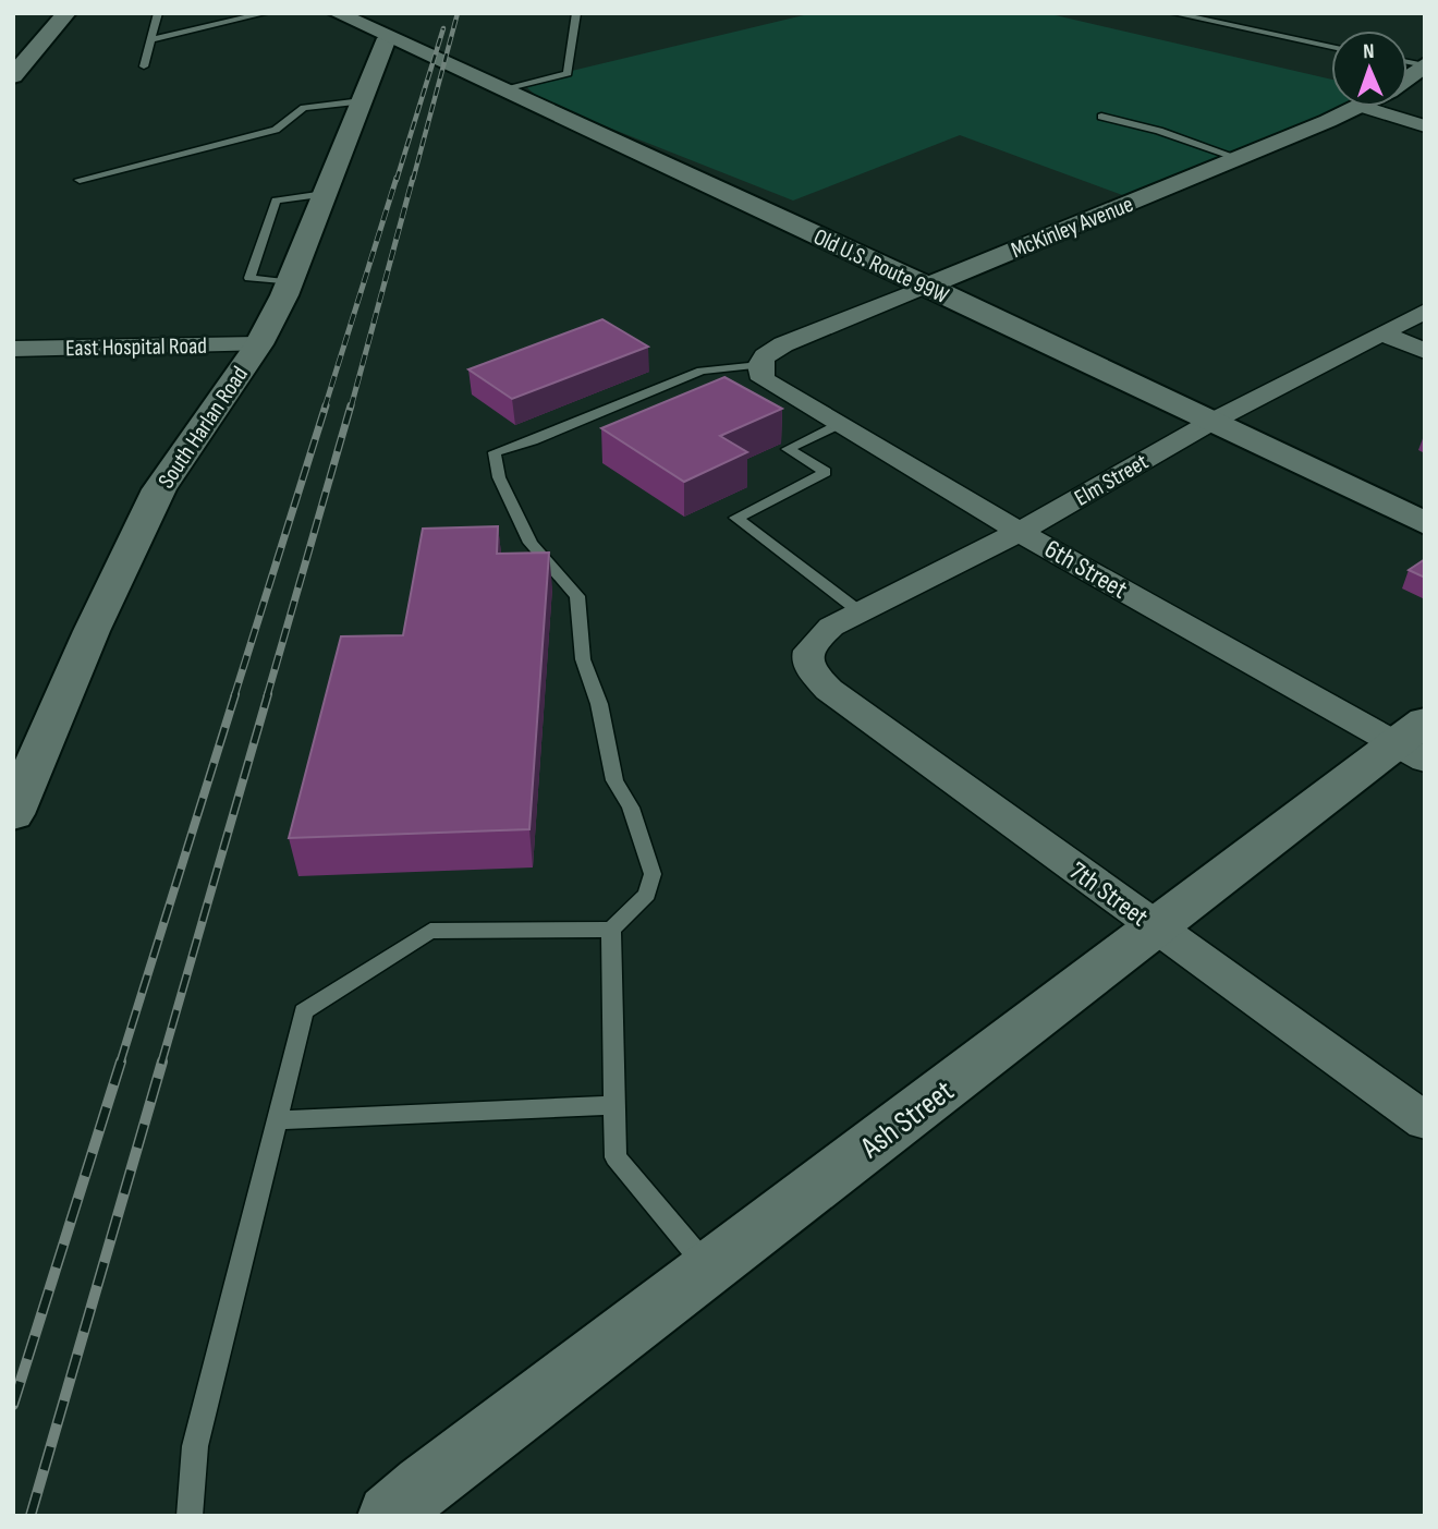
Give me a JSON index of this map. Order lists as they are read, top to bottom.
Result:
{
  "streets": {
    "street": [
      "McKinley Avenue",
      "Old U.S. Route 99W",
      "East Hospital Road",
      "South Harlan Road",
      "Elm Street",
      "6th Street",
      "7th Street",
      "Ash Street"
    ]
  },
  "crossings": [
    ["McKinley Avenue", "Old U.S. Route 99W"],
    ["McKinley Avenue", "6th Street"],
    ["Old U.S. Route 99W", "South Harlan Road"],
    ["Old U.S. Route 99W", "Elm Street"],
    ["East Hospital Road", "South Harlan Road"],
    ["Elm Street", "6th Street"],
    ["Elm Street", "7th Street"],
    ["6th Street", "Ash Street"],
    ["7th Street", "Ash Street"]
  ],
  "north": "top"
}
